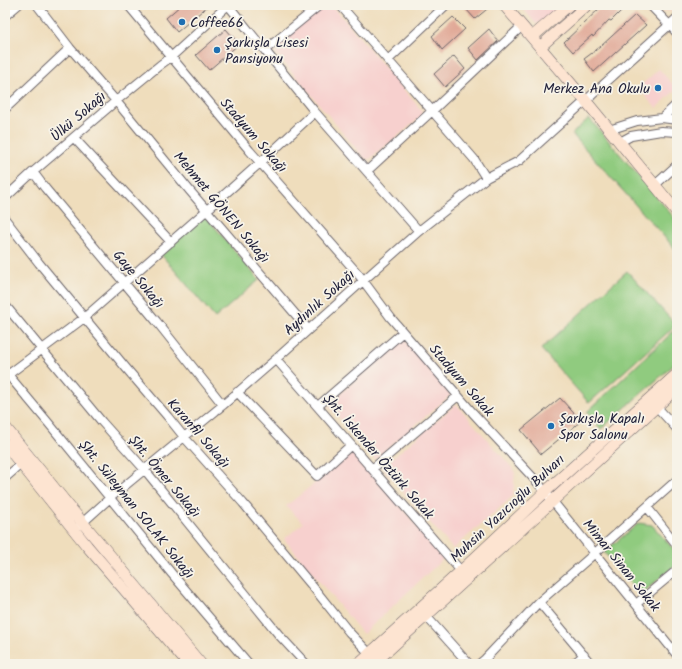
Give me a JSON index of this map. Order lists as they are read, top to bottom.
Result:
{
  "streets": {
    "street": [
      "Ülkü Sokağı",
      "Stadyum Sokağı",
      "Mehmet GÖNEN Sokağı",
      "Gaye Sokağı",
      "Aydınlık Sokağı",
      "Stadyum Sokak",
      "Karanfil Sokağı",
      "Şht. İskender Öztürk Sokak",
      "Şht. Ömer Sokağı",
      "Muhsin Yazıcıoğlu Bulvarı",
      "Şht. Süleyman SOLAK Sokağı",
      "Mimar Sinan Sokak"
    ]
  },
  "crossings": [
    ["Ülkü Sokağı", "Stadyum Sokağı"],
    ["Ülkü Sokağı", "Mehmet GÖNEN Sokağı"],
    ["Ülkü Sokağı", "Gaye Sokağı"],
    ["Stadyum Sokağı", "Aydınlık Sokağı"],
    ["Stadyum Sokağı", "Stadyum Sokak"],
    ["Mehmet GÖNEN Sokağı", "Aydınlık Sokağı"],
    ["Gaye Sokağı", "Aydınlık Sokağı"],
    ["Aydınlık Sokağı", "Stadyum Sokak"],
    ["Aydınlık Sokağı", "Karanfil Sokağı"],
    ["Aydınlık Sokağı", "Şht. İskender Öztürk Sokak"],
    ["Aydınlık Sokağı", "Şht. Ömer Sokağı"],
    ["Aydınlık Sokağı", "Şht. Süleyman SOLAK Sokağı"],
    ["Stadyum Sokak", "Muhsin Yazıcıoğlu Bulvarı"],
    ["Stadyum Sokak", "Mimar Sinan Sokak"],
    ["Karanfil Sokağı", "Muhsin Yazıcıoğlu Bulvarı"],
    ["Şht. İskender Öztürk Sokak", "Muhsin Yazıcıoğlu Bulvarı"],
    ["Muhsin Yazıcıoğlu Bulvarı", "Mimar Sinan Sokak"]
  ],
  "places": [
    "Coffee66",
    "Şarkışla Lisesi Pansiyonu",
    "Merkez Ana Okulu",
    "Şarkışla Kapalı Spor Salonu"
  ]
}
